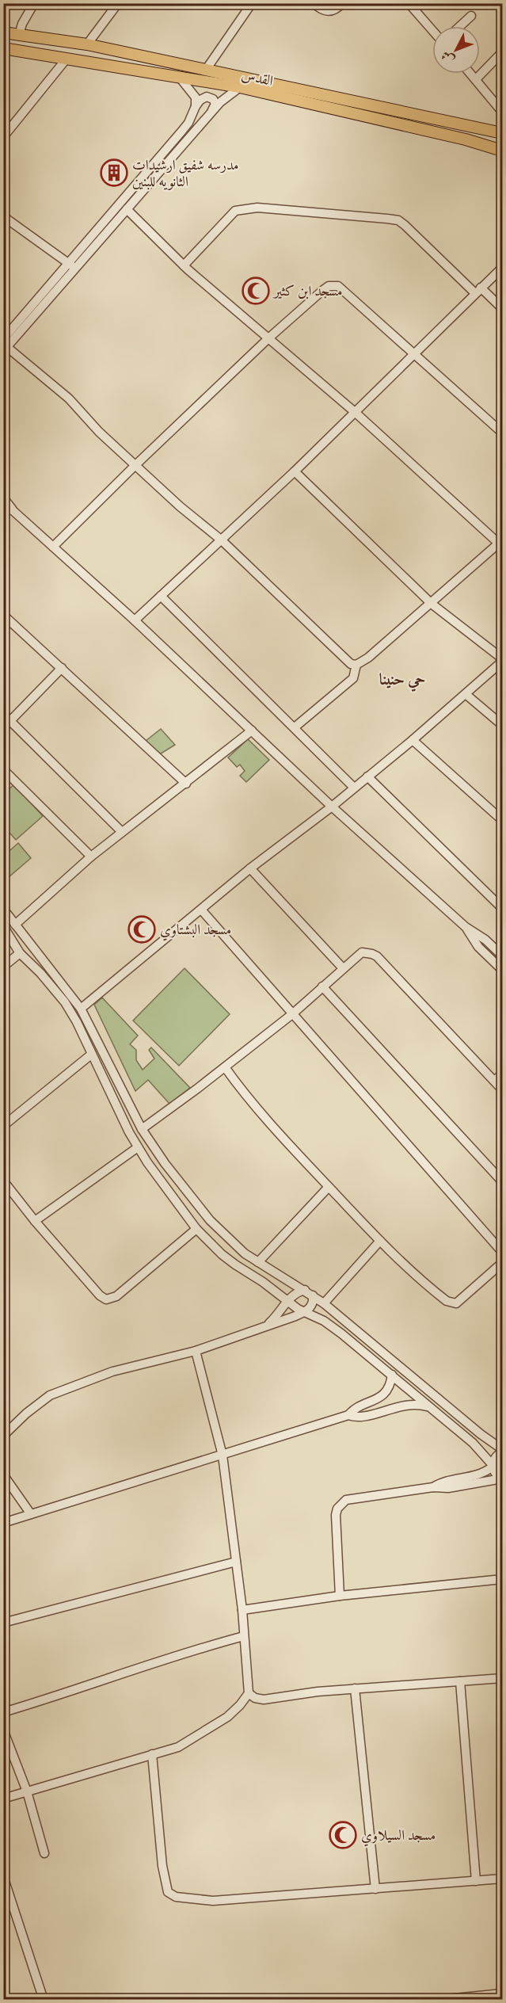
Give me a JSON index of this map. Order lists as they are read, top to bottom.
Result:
{
  "streets": {
    "main road": ["القدس"]
  },
  "districts": ["حي حنينا"],
  "places": {
    "building": ["مدرسه شفيق ارشيدات الثانويه للبنين"],
    "mosque": ["مسجد ابن كثير", "مسجد البشتاوي", "مسجد السيلاوي"]
  },
  "north": "bottom left"
}
